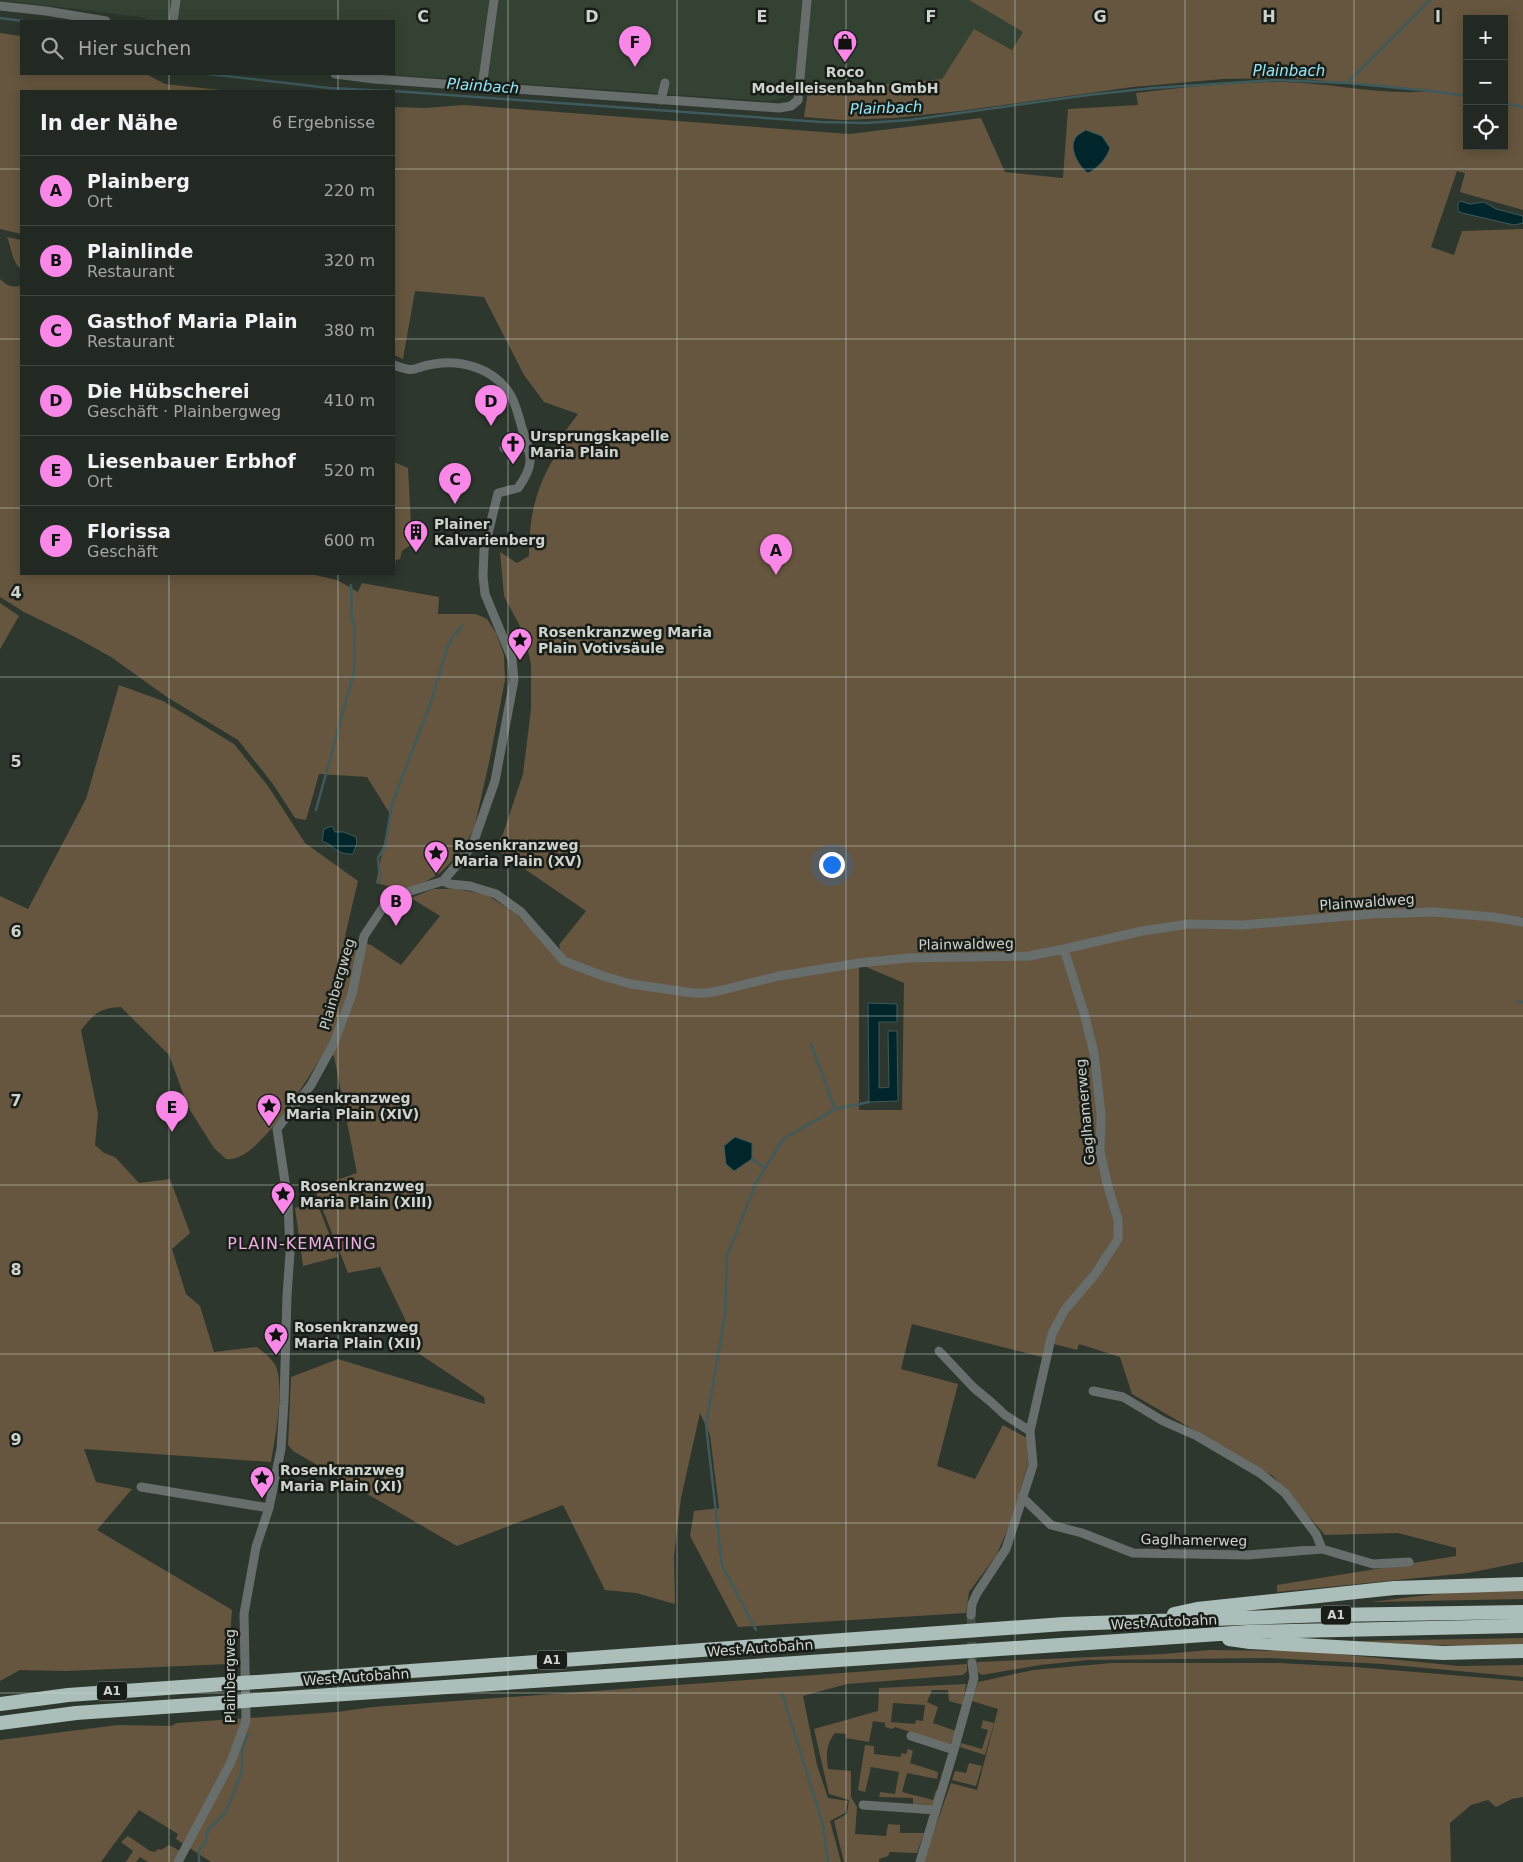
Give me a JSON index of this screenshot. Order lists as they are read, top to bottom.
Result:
{
  "streets": {
    "highway": ["A1", "West Autobahn"],
    "street": ["Plainwaldweg", "Plainbergweg", "Gaglhamerweg"]
  },
  "crossings": [
    ["Plainwaldweg", "Plainbergweg"],
    ["Plainwaldweg", "Gaglhamerweg"]
  ],
  "districts": ["PLAIN-KEMATING"],
  "water": ["Plainbach"],
  "places": {
    "shop": ["Roco Modelleisenbahn GmbH"],
    "church": ["Ursprungskapelle Maria Plain"],
    "building": ["Plainer Kalvarienberg"],
    "place": [
      "Rosenkranzweg Maria Plain Votivsäule",
      "Rosenkranzweg Maria Plain (XV)",
      "Rosenkranzweg Maria Plain (XIV)",
      "Rosenkranzweg Maria Plain (XIII)",
      "Rosenkranzweg Maria Plain (XII)",
      "Rosenkranzweg Maria Plain (XI)"
    ]
  },
  "page": {
    "map_buttons": ["+", "−"],
    "search": "Hier suchen",
    "pins": [
      "F",
      "D",
      "C",
      "A",
      "B",
      "E"
    ],
    "heading": ["In der Nähe", "6 Ergebnisse"],
    "list": [
      {
        "mark": "A",
        "name": "Plainberg",
        "note": "Ort",
        "value": "220 m"
      },
      {
        "mark": "B",
        "name": "Plainlinde",
        "note": "Restaurant",
        "value": "320 m"
      },
      {
        "mark": "C",
        "name": "Gasthof Maria Plain",
        "note": "Restaurant",
        "value": "380 m"
      },
      {
        "mark": "D",
        "name": "Die Hübscherei",
        "note": "Geschäft · Plainbergweg",
        "value": "410 m"
      },
      {
        "mark": "E",
        "name": "Liesenbauer Erbhof",
        "note": "Ort",
        "value": "520 m"
      },
      {
        "mark": "F",
        "name": "Florissa",
        "note": "Geschäft",
        "value": "600 m"
      }
    ]
  },
  "grid": {
    "columns": [
      "C",
      "D",
      "E",
      "F",
      "G",
      "H",
      "I"
    ],
    "rows": [
      "4",
      "5",
      "6",
      "7",
      "8",
      "9"
    ]
  }
}
